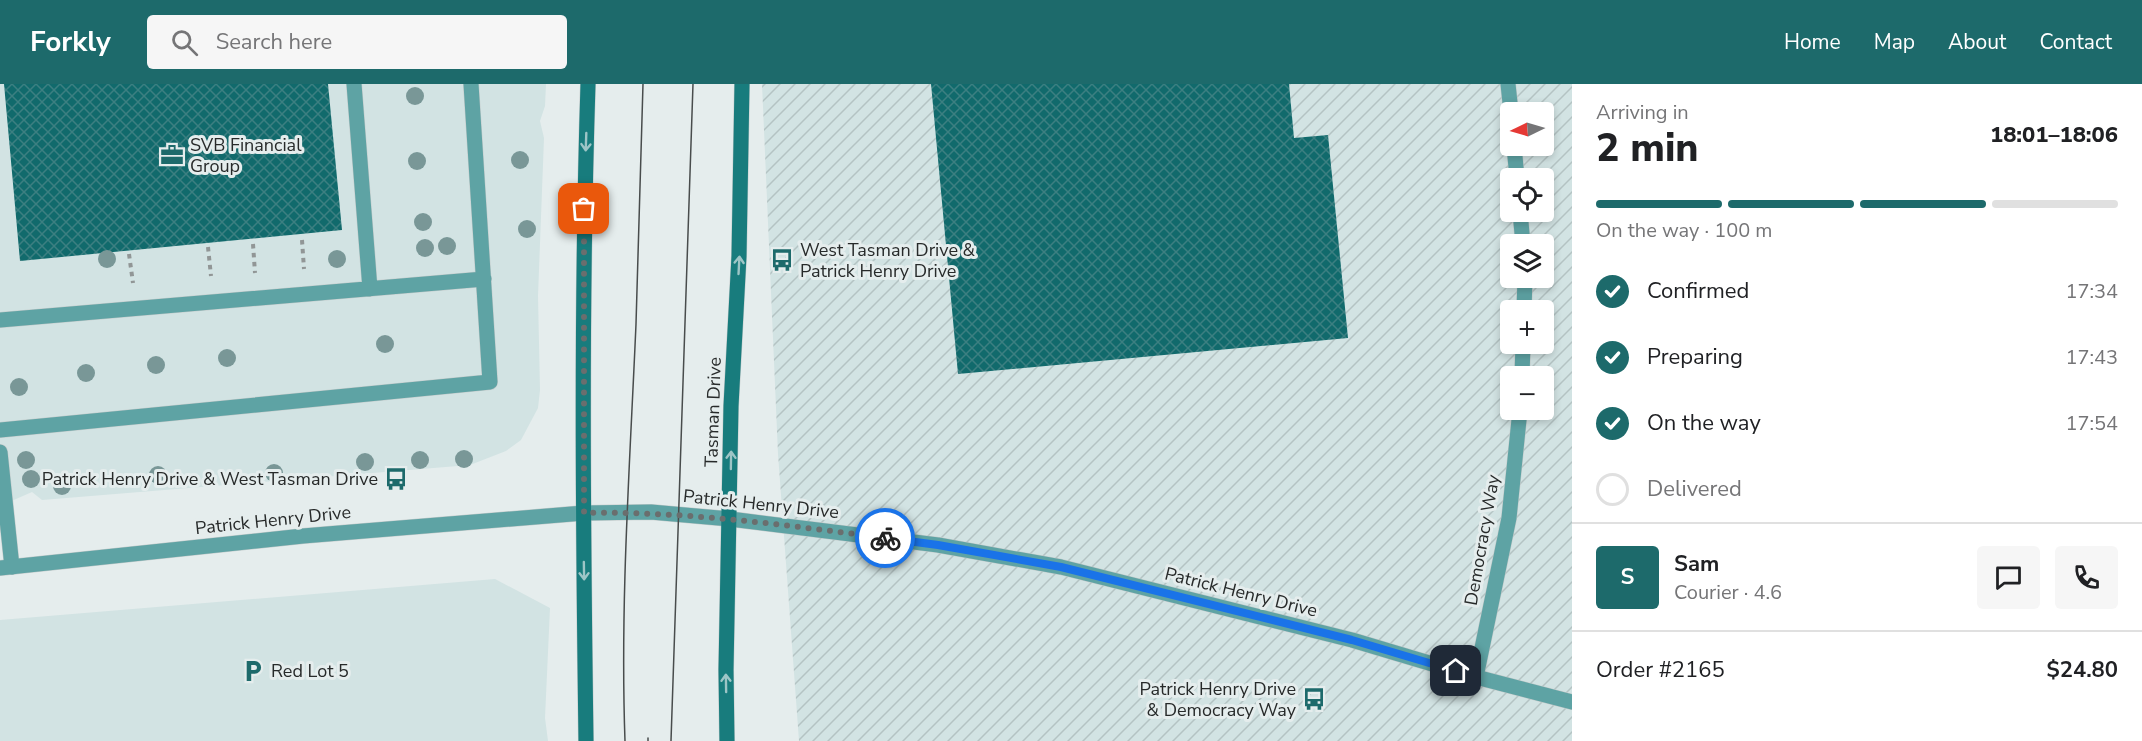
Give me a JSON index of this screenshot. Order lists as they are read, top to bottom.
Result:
{
  "streets": {
    "main road": ["Tasman Drive"],
    "street": ["Patrick Henry Drive", "Democracy Way"]
  },
  "crossings": [
    ["Tasman Drive", "Patrick Henry Drive"],
    ["Patrick Henry Drive", "Democracy Way"]
  ],
  "one_way": ["Tasman Drive"],
  "places": {
    "office": ["SVB Financial Group"],
    "bus stop": ["West Tasman Drive & Patrick Henry Drive", "Patrick Henry Drive & West Tasman Drive", "Patrick Henry Drive & Democracy Way"],
    "parking": ["Red Lot 5"]
  },
  "north": "left",
  "page": {
    "header": "Forkly",
    "search": "Search here",
    "nav": [
      "Home",
      "Map",
      "About",
      "Contact"
    ],
    "heading": ["2 min", "Arriving in", "18:01–18:06"],
    "panel": [
      "Sam",
      "Courier · 4.6",
      "Order #2165",
      "$24.80"
    ],
    "map_buttons": ["+", "−"],
    "bar": "On the way · 100 m",
    "list": [
      ["Confirmed", "17:34"],
      ["Preparing", "17:43"],
      ["On the way", "17:54"],
      "Delivered"
    ],
    "round": "S"
  }
}
